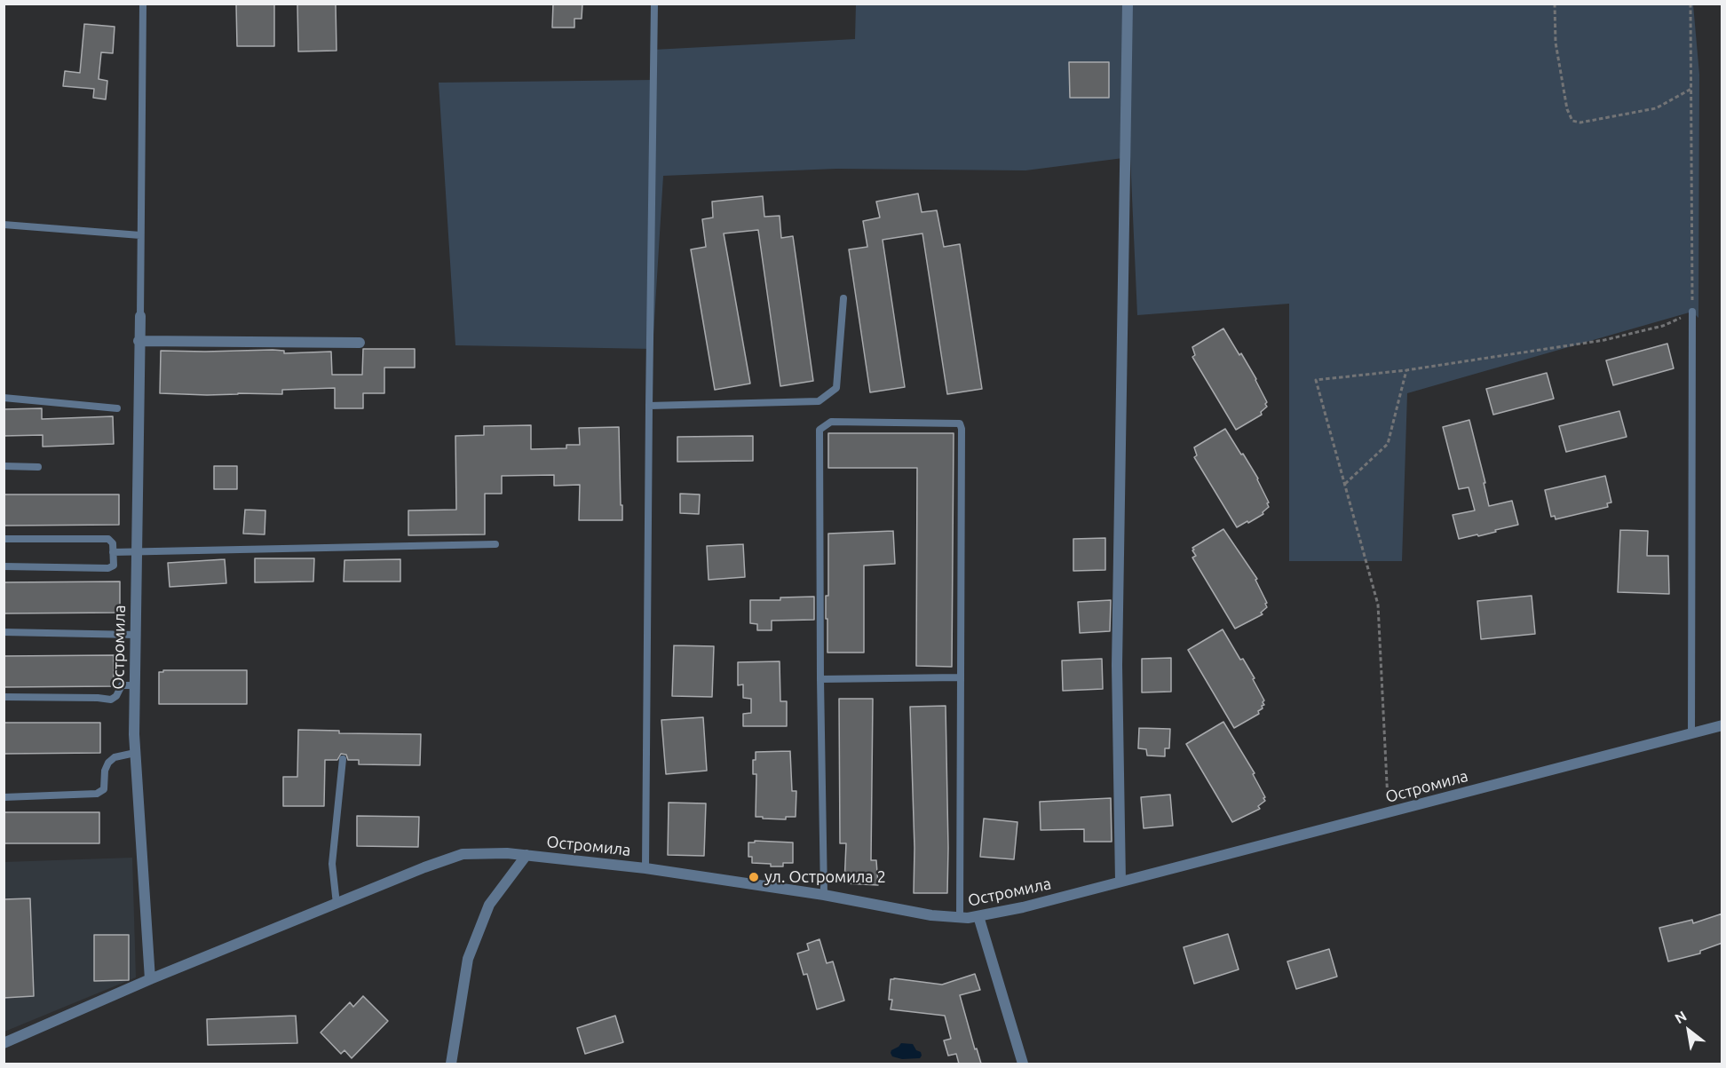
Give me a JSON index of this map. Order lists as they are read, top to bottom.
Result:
{
  "streets": {
    "street": ["Остромила"]
  },
  "places": ["ул. Остромила 2"],
  "north": "top left"
}
